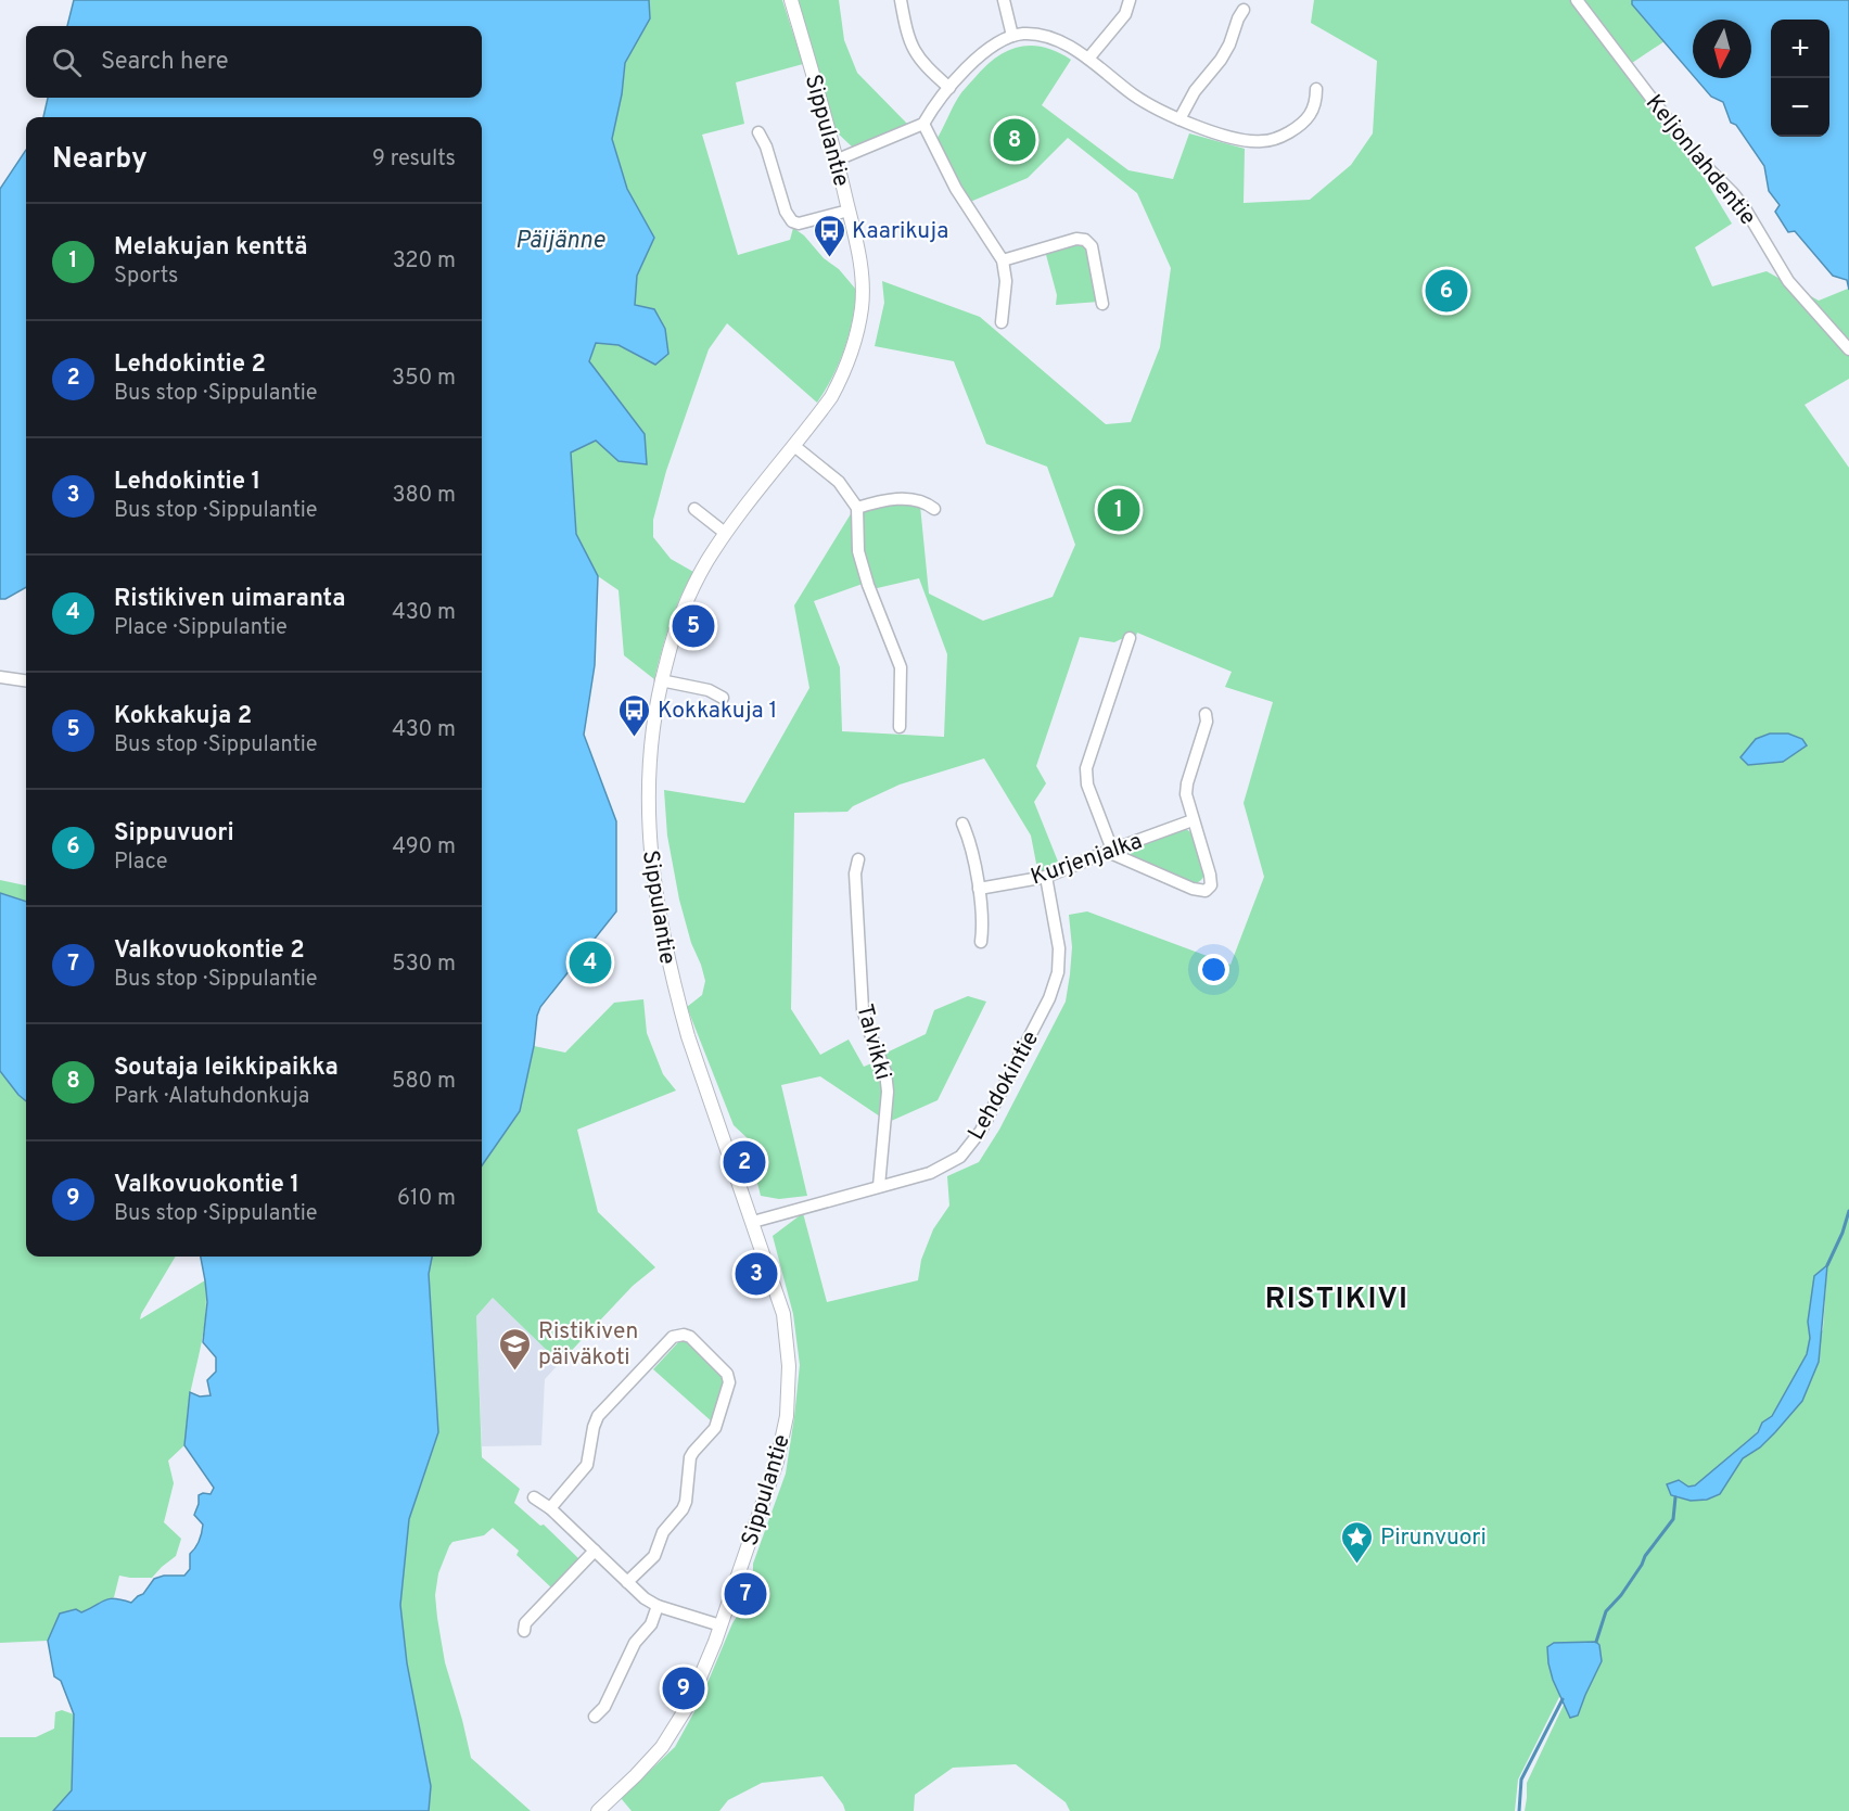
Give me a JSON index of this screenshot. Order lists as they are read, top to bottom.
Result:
{
  "streets": {
    "street": [
      "Sippulantie",
      "Keljonlahdentie",
      "Kurjenjalka",
      "Talvikki",
      "Lehdokintie"
    ]
  },
  "crossings": [
    ["Sippulantie", "Lehdokintie"],
    ["Kurjenjalka", "Lehdokintie"],
    ["Talvikki", "Lehdokintie"]
  ],
  "districts": ["RISTIKIVI"],
  "water": ["Päijänne"],
  "places": {
    "bus stop": ["Kaarikuja", "Kokkakuja 1"],
    "school or university": ["Ristikiven päiväkoti"],
    "place": ["Pirunvuori"]
  },
  "north": "bottom",
  "page": {
    "map_buttons": ["+", "−"],
    "search": "Search here",
    "pins": [
      "8",
      "6",
      "1",
      "5",
      "4",
      "2",
      "3",
      "7",
      "9"
    ],
    "heading": ["Nearby", "9 results"],
    "list": [
      {
        "mark": "1",
        "name": "Melakujan kenttä",
        "note": "Sports",
        "value": "320 m"
      },
      {
        "mark": "2",
        "name": "Lehdokintie 2",
        "note": "Bus stop · Sippulantie",
        "value": "350 m"
      },
      {
        "mark": "3",
        "name": "Lehdokintie 1",
        "note": "Bus stop · Sippulantie",
        "value": "380 m"
      },
      {
        "mark": "4",
        "name": "Ristikiven uimaranta",
        "note": "Place · Sippulantie",
        "value": "430 m"
      },
      {
        "mark": "5",
        "name": "Kokkakuja 2",
        "note": "Bus stop · Sippulantie",
        "value": "430 m"
      },
      {
        "mark": "6",
        "name": "Sippuvuori",
        "note": "Place",
        "value": "490 m"
      },
      {
        "mark": "7",
        "name": "Valkovuokontie 2",
        "note": "Bus stop · Sippulantie",
        "value": "530 m"
      },
      {
        "mark": "8",
        "name": "Soutaja leikkipaikka",
        "note": "Park · Alatuhdonkuja",
        "value": "580 m"
      },
      {
        "mark": "9",
        "name": "Valkovuokontie 1",
        "note": "Bus stop · Sippulantie",
        "value": "610 m"
      }
    ]
  }
}
